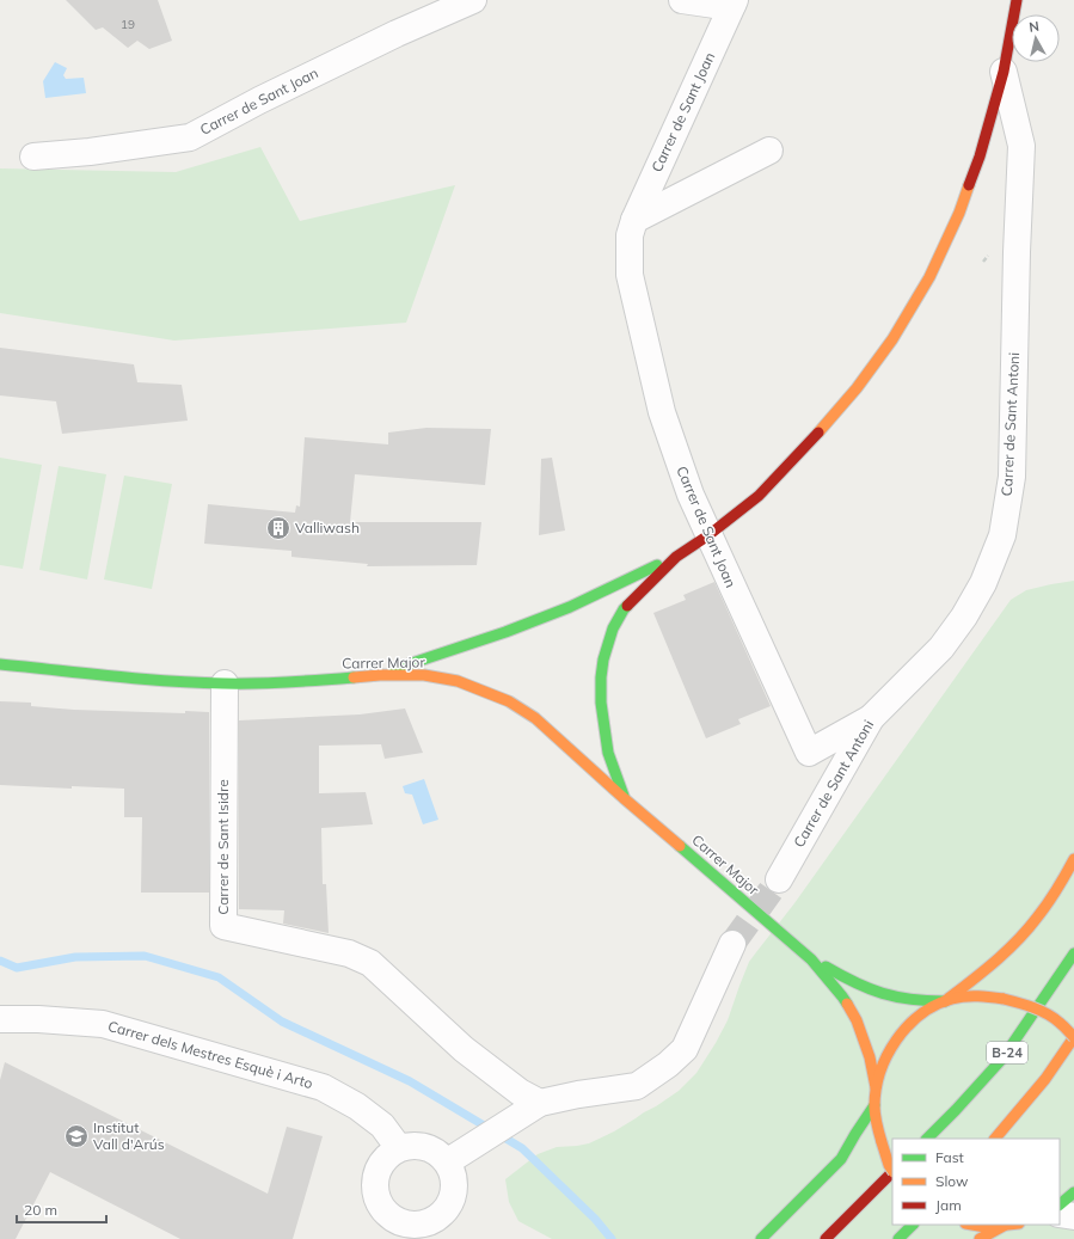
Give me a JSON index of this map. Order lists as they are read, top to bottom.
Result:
{
  "streets": {
    "main road": ["Carrer Major", "B-24"],
    "street": [
      "Carrer de Sant Joan",
      "Carrer de Sant Antoni",
      "Carrer de Sant Isidre",
      "Carrer dels Mestres Esquè i Arto"
    ]
  },
  "crossings": [
    ["Carrer de Sant Joan", "Carrer de Sant Antoni"],
    ["Carrer Major", "Carrer de Sant Isidre"]
  ],
  "places": {
    "building": ["Valliwash"],
    "school or university": ["Institut Vall d'Arús"]
  },
  "house_numbers": ["19"],
  "legend": ["Fast", "Slow", "Jam"],
  "scale_bar": "20 m",
  "north": "top"
}
